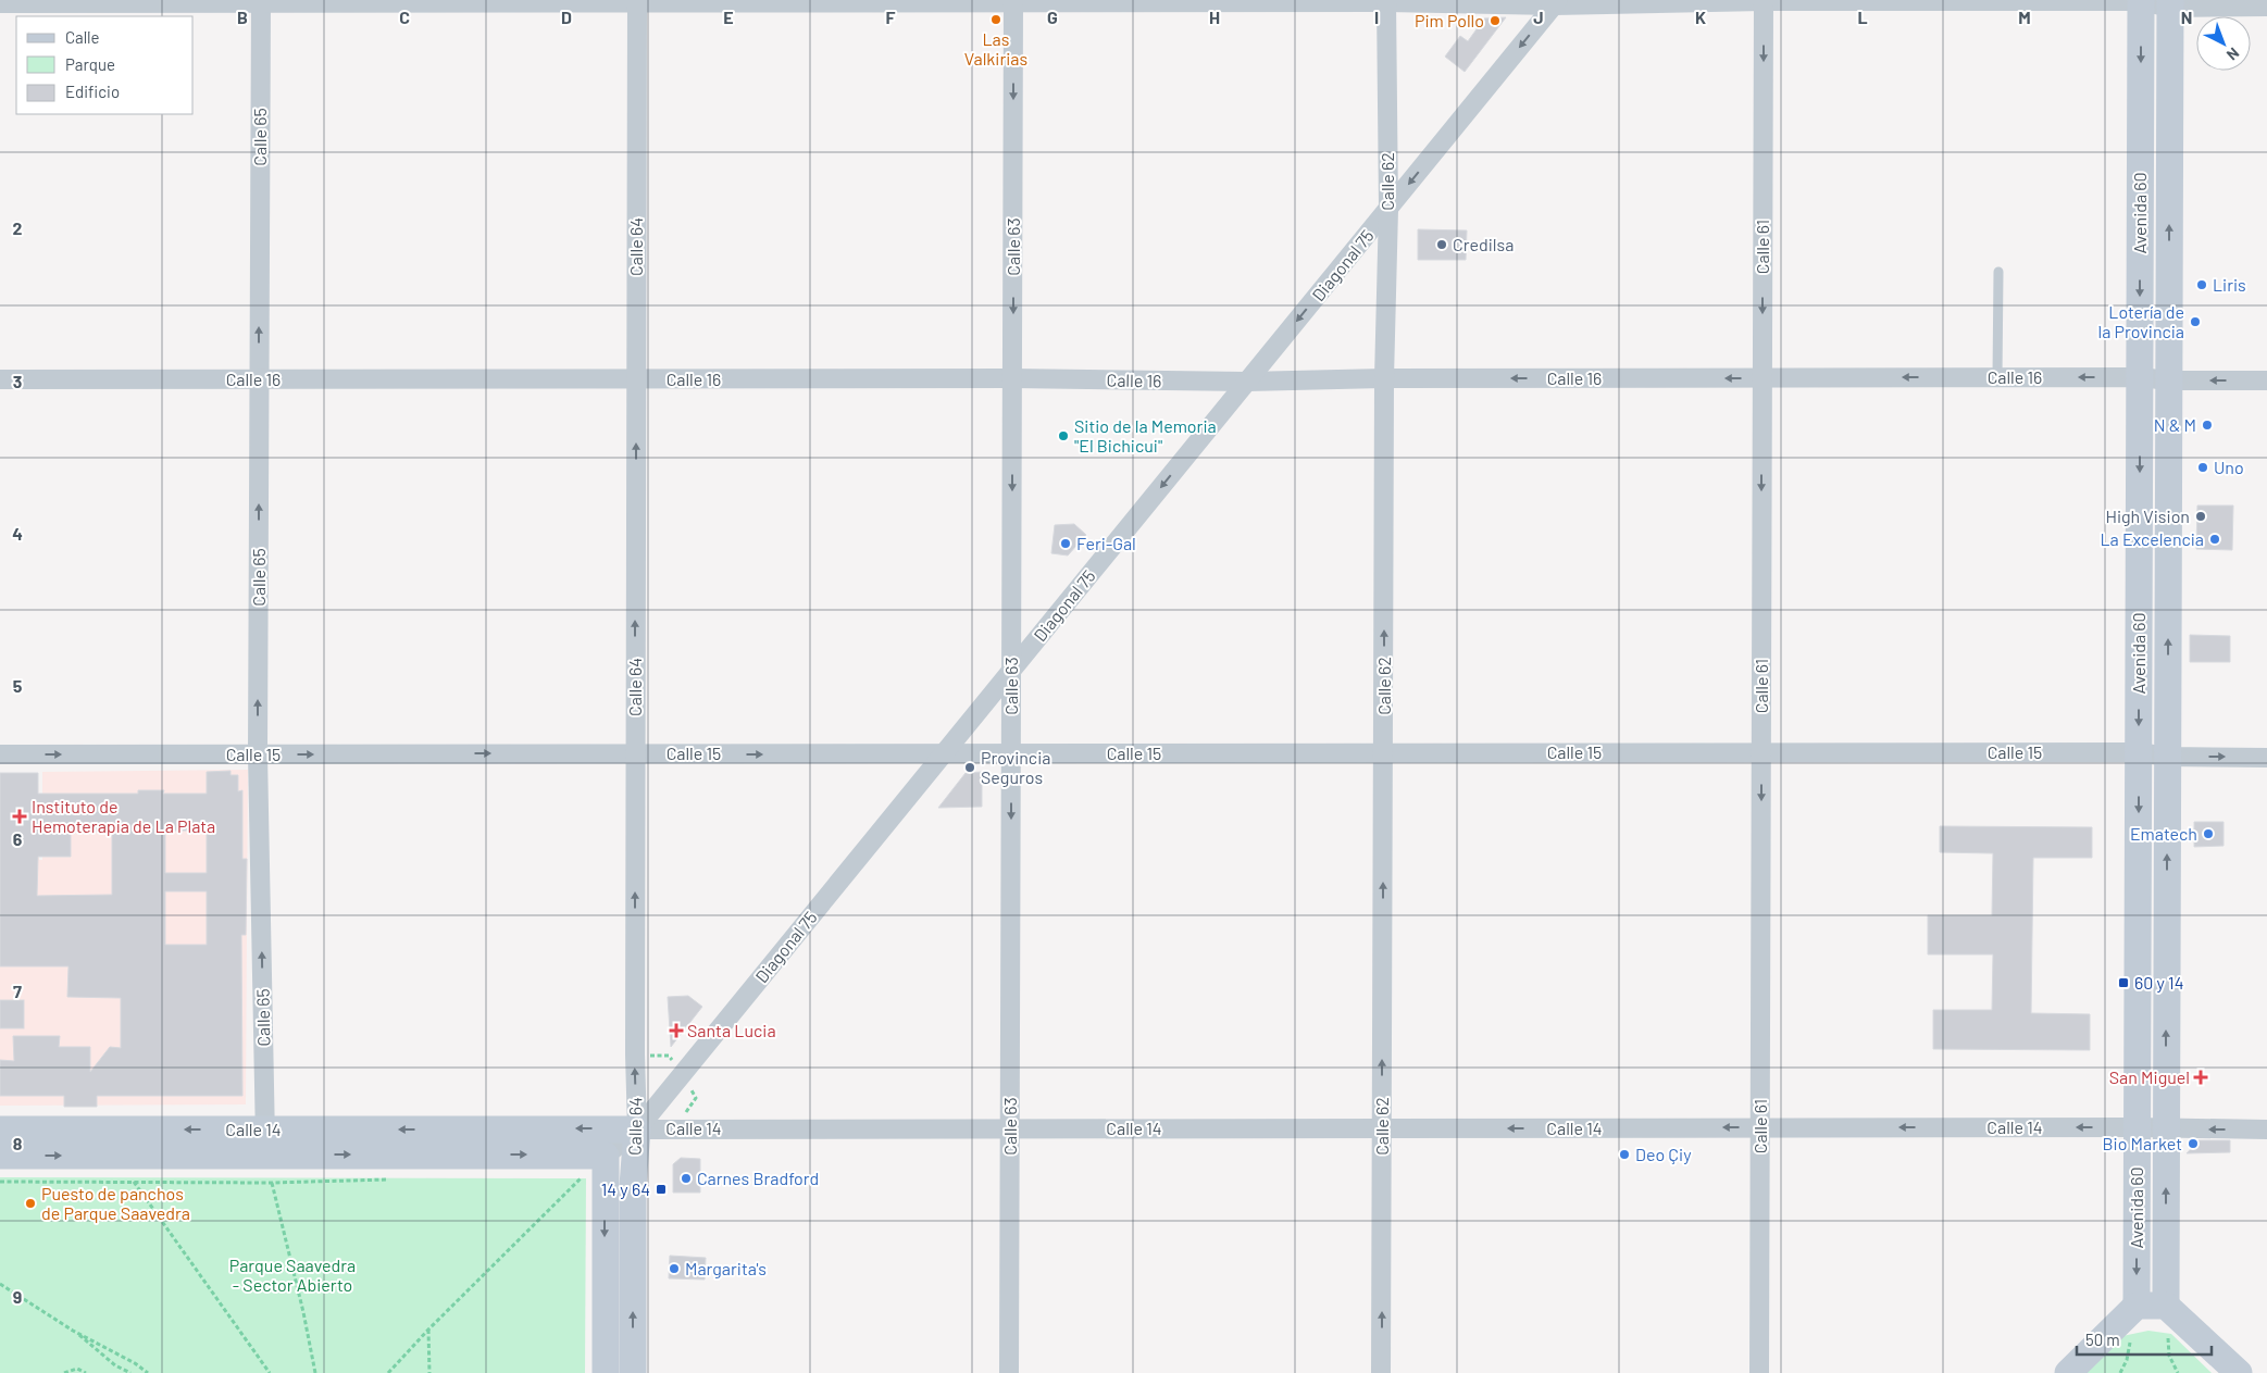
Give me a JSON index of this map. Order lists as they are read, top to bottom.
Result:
{
  "streets": {
    "main road": ["Avenida 60", "Calle 64", "Calle 14"],
    "street": [
      "Calle 65",
      "Calle 62",
      "Calle 63",
      "Calle 61",
      "Diagonal 75",
      "Calle 16",
      "Calle 15"
    ]
  },
  "crossings": [
    ["Calle 65", "Calle 16"],
    ["Calle 65", "Calle 15"],
    ["Calle 65", "Calle 14"],
    ["Calle 62", "Diagonal 75"],
    ["Calle 62", "Calle 16"],
    ["Calle 62", "Calle 15"],
    ["Calle 62", "Calle 14"],
    ["Avenida 60", "Calle 16"],
    ["Avenida 60", "Calle 15"],
    ["Avenida 60", "Calle 14"],
    ["Calle 64", "Diagonal 75"],
    ["Calle 64", "Calle 16"],
    ["Calle 64", "Calle 15"],
    ["Calle 64", "Calle 14"],
    ["Calle 63", "Diagonal 75"],
    ["Calle 63", "Calle 16"],
    ["Calle 63", "Calle 15"],
    ["Calle 63", "Calle 14"],
    ["Calle 61", "Calle 16"],
    ["Calle 61", "Calle 15"],
    ["Calle 61", "Calle 14"],
    ["Diagonal 75", "Calle 16"],
    ["Diagonal 75", "Calle 15"],
    ["Diagonal 75", "Calle 14"]
  ],
  "one_way": [
    "Calle 65",
    "Calle 62",
    "Calle 63",
    "Calle 61",
    "Diagonal 75",
    "Calle 16",
    "Calle 15"
  ],
  "parks": ["Parque Saavedra - Sector Abierto"],
  "places": {
    "other": [
      "Las Valkirias",
      "Pim Pollo",
      "Credilsa",
      "Liris",
      "Lotería de la Provincia",
      "N & M",
      "Sitio de la Memoria \"El Bichicui\"",
      "Uno",
      "High Vision",
      "La Excelencia",
      "Feri-Gal",
      "Provincia Seguros",
      "Ematech",
      "Bio Market",
      "Deo Çiy",
      "Carnes Bradford",
      "Puesto de panchos de Parque Saavedra",
      "Margarita's"
    ],
    "health": ["Instituto de Hemoterapia de La Plata", "Santa Lucia", "San Miguel"],
    "transit": ["60 y 14", "14 y 64"]
  },
  "legend": ["Calle", "Parque", "Edificio"],
  "scale_bar": "50 m",
  "north": "bottom right",
  "grid": {
    "columns": [
      "B",
      "C",
      "D",
      "E",
      "F",
      "G",
      "H",
      "I",
      "J",
      "K",
      "L",
      "M",
      "N"
    ],
    "rows": [
      "2",
      "3",
      "4",
      "5",
      "6",
      "7",
      "8",
      "9"
    ]
  }
}
